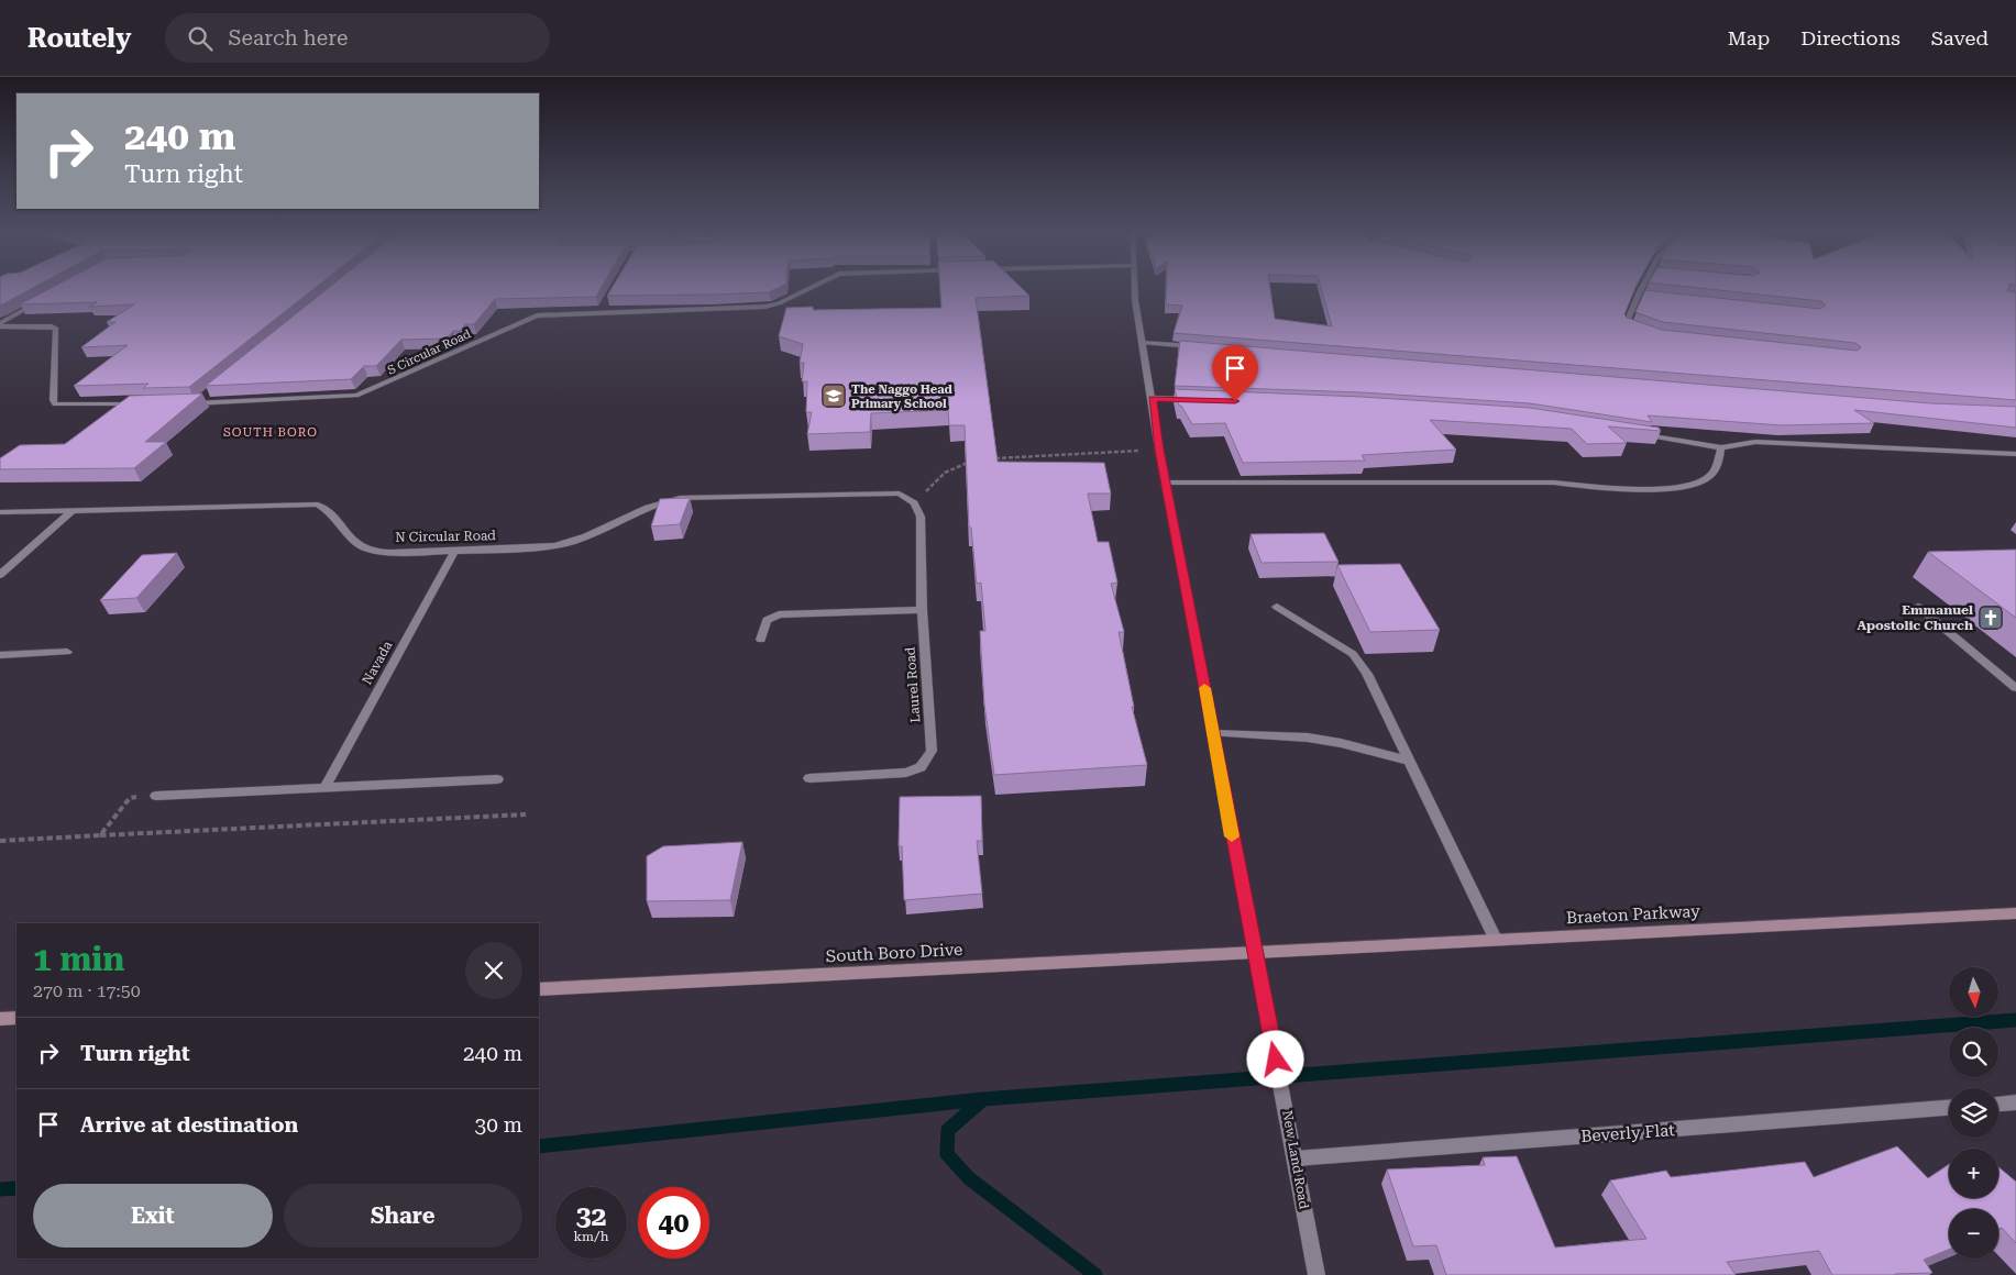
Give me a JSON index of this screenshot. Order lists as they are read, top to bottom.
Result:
{
  "streets": {
    "main road": ["Braeton Parkway", "South Boro Drive"],
    "street": [
      "S Circular Road",
      "N Circular Road",
      "Navada",
      "Laurel Road",
      "Beverly Flat",
      "New Land Road"
    ]
  },
  "crossings": [
    ["N Circular Road", "Navada"],
    ["N Circular Road", "Laurel Road"],
    ["Braeton Parkway", "South Boro Drive"],
    ["Braeton Parkway", "New Land Road"],
    ["South Boro Drive", "New Land Road"],
    ["Beverly Flat", "New Land Road"]
  ],
  "districts": ["SOUTH BORO"],
  "places": {
    "school or university": ["The Naggo Head Primary School"],
    "church": ["Emmanuel Apostolic Church"]
  },
  "north": "bottom",
  "page": {
    "header": "Routely",
    "search": "Search here",
    "nav": ["Map", "Directions", "Saved"],
    "turn": ["240 m", "Turn right"],
    "heading": ["1 min", "270 m · 17:50"],
    "map_buttons": ["+", "−"],
    "list": [
      {
        "name": "Turn right",
        "value": "240 m"
      },
      {
        "name": "Arrive at destination",
        "value": "30 m"
      }
    ],
    "buttons": ["Exit", "Share"],
    "speed": "32 km/h",
    "limit": "40"
  }
}
